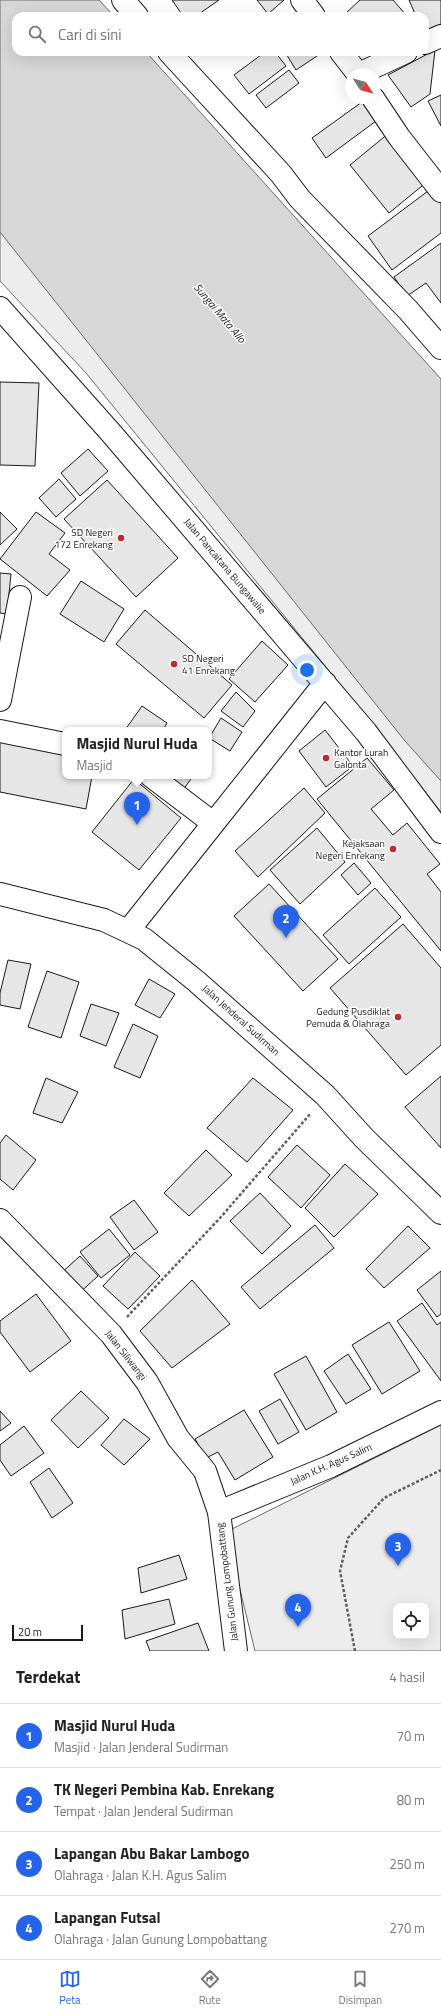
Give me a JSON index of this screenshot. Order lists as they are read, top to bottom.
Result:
{
  "streets": {
    "street": [
      "Jalan Pancaitana Bungawalie",
      "Jalan Jenderal Sudirman",
      "Jalan Siliwangi",
      "Jalan K.H. Agus Salim",
      "Jalan Gunung Lompobattang"
    ]
  },
  "crossings": [
    ["Jalan Siliwangi", "Jalan K.H. Agus Salim"],
    ["Jalan Siliwangi", "Jalan Gunung Lompobattang"],
    ["Jalan K.H. Agus Salim", "Jalan Gunung Lompobattang"]
  ],
  "water": ["Sungai Mata Allo"],
  "places": [
    "SD Negeri 172 Enrekang",
    "SD Negeri 41 Enrekang",
    "Kantor Lurah Galonta",
    "Kejaksaan Negeri Enrekang",
    "Gedung Pusdiklat Pemuda & Olahraga"
  ],
  "scale_bar": "20 m",
  "north": "bottom right",
  "page": {
    "search": "Cari di sini",
    "popup": ["Masjid Nurul Huda", "Masjid"],
    "pins": [
      "1",
      "2",
      "3",
      "4"
    ],
    "scale": "20 m",
    "heading": ["Terdekat", "4 hasil"],
    "list": [
      {
        "mark": "1",
        "name": "Masjid Nurul Huda",
        "note": "Masjid · Jalan Jenderal Sudirman",
        "value": "70 m"
      },
      {
        "mark": "2",
        "name": "TK Negeri Pembina Kab. Enrekang",
        "note": "Tempat · Jalan Jenderal Sudirman",
        "value": "80 m"
      },
      {
        "mark": "3",
        "name": "Lapangan Abu Bakar Lambogo",
        "note": "Olahraga · Jalan K.H. Agus Salim",
        "value": "250 m"
      },
      {
        "mark": "4",
        "name": "Lapangan Futsal",
        "note": "Olahraga · Jalan Gunung Lompobattang",
        "value": "270 m"
      }
    ],
    "nav": ["Peta", "Rute", "Disimpan"]
  }
}
